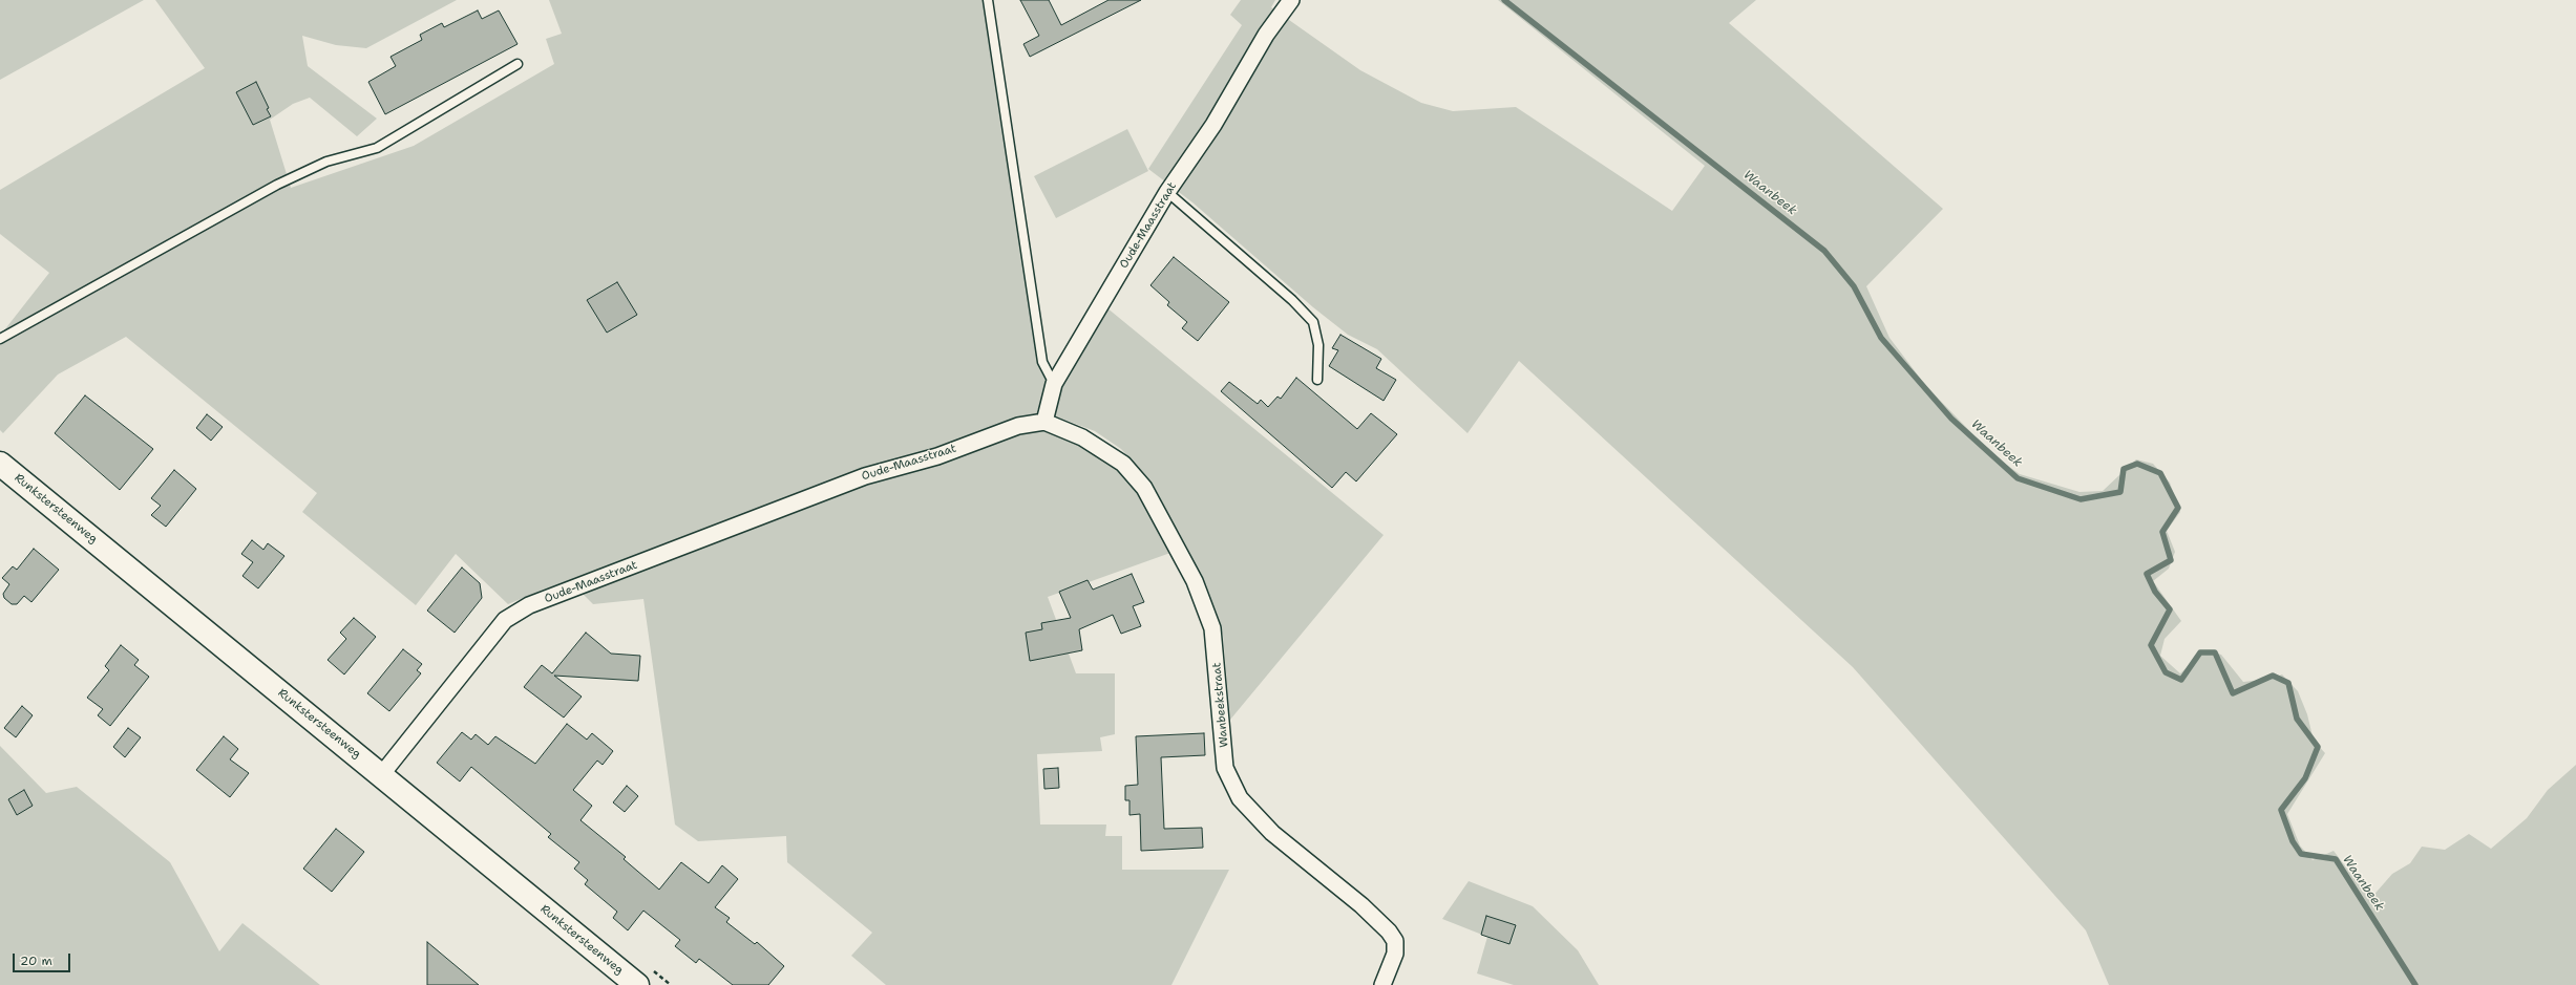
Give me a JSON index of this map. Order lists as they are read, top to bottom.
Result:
{
  "streets": {
    "street": ["Oude-Maasstraat", "Runkstersteenweg", "Wanbeekstraat"]
  },
  "crossings": [
    ["Oude-Maasstraat", "Runkstersteenweg"],
    ["Oude-Maasstraat", "Wanbeekstraat"]
  ],
  "water": ["Waanbeek"],
  "scale_bar": "20 m"
}
